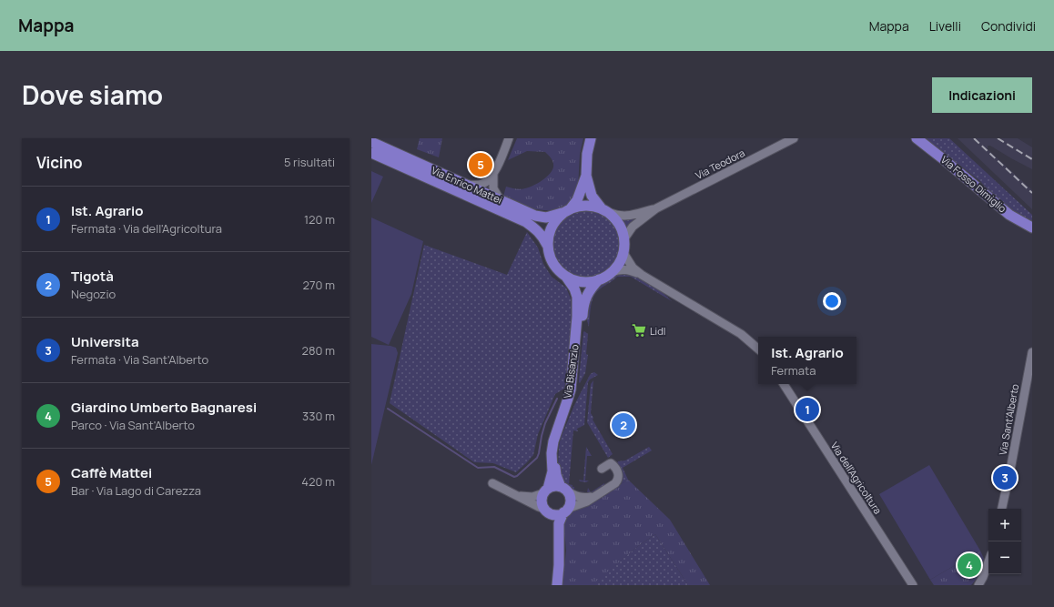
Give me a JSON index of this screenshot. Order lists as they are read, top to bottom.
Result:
{
  "streets": {
    "main road": ["Via Fosso Dimiglio", "Via Enrico Mattei", "Via Bisanzio"],
    "street": ["Via Teodora", "Via Sant'Alberto", "Via dell'Agricoltura"]
  },
  "crossings": [
    ["Via Teodora", "Via Enrico Mattei"],
    ["Via Teodora", "Via Bisanzio"],
    ["Via Enrico Mattei", "Via Bisanzio"]
  ],
  "places": {
    "supermarket": ["Lidl"]
  },
  "page": {
    "header": "Mappa",
    "nav": ["Mappa", "Livelli", "Condividi"],
    "title": "Dove siamo",
    "buttons": "Indicazioni",
    "heading": ["Vicino", "5 risultati"],
    "pins": [
      "5",
      "1",
      "2",
      "3",
      "4"
    ],
    "list": [
      {
        "mark": "1",
        "name": "Ist. Agrario",
        "note": "Fermata · Via dell'Agricoltura",
        "value": "120 m"
      },
      {
        "mark": "2",
        "name": "Tigotà",
        "note": "Negozio",
        "value": "270 m"
      },
      {
        "mark": "3",
        "name": "Universita",
        "note": "Fermata · Via Sant'Alberto",
        "value": "280 m"
      },
      {
        "mark": "4",
        "name": "Giardino Umberto Bagnaresi",
        "note": "Parco · Via Sant'Alberto",
        "value": "330 m"
      },
      {
        "mark": "5",
        "name": "Caffè Mattei",
        "note": "Bar · Via Lago di Carezza",
        "value": "420 m"
      }
    ],
    "popup": ["Ist. Agrario", "Fermata"],
    "map_buttons": ["+", "−"]
  }
}
